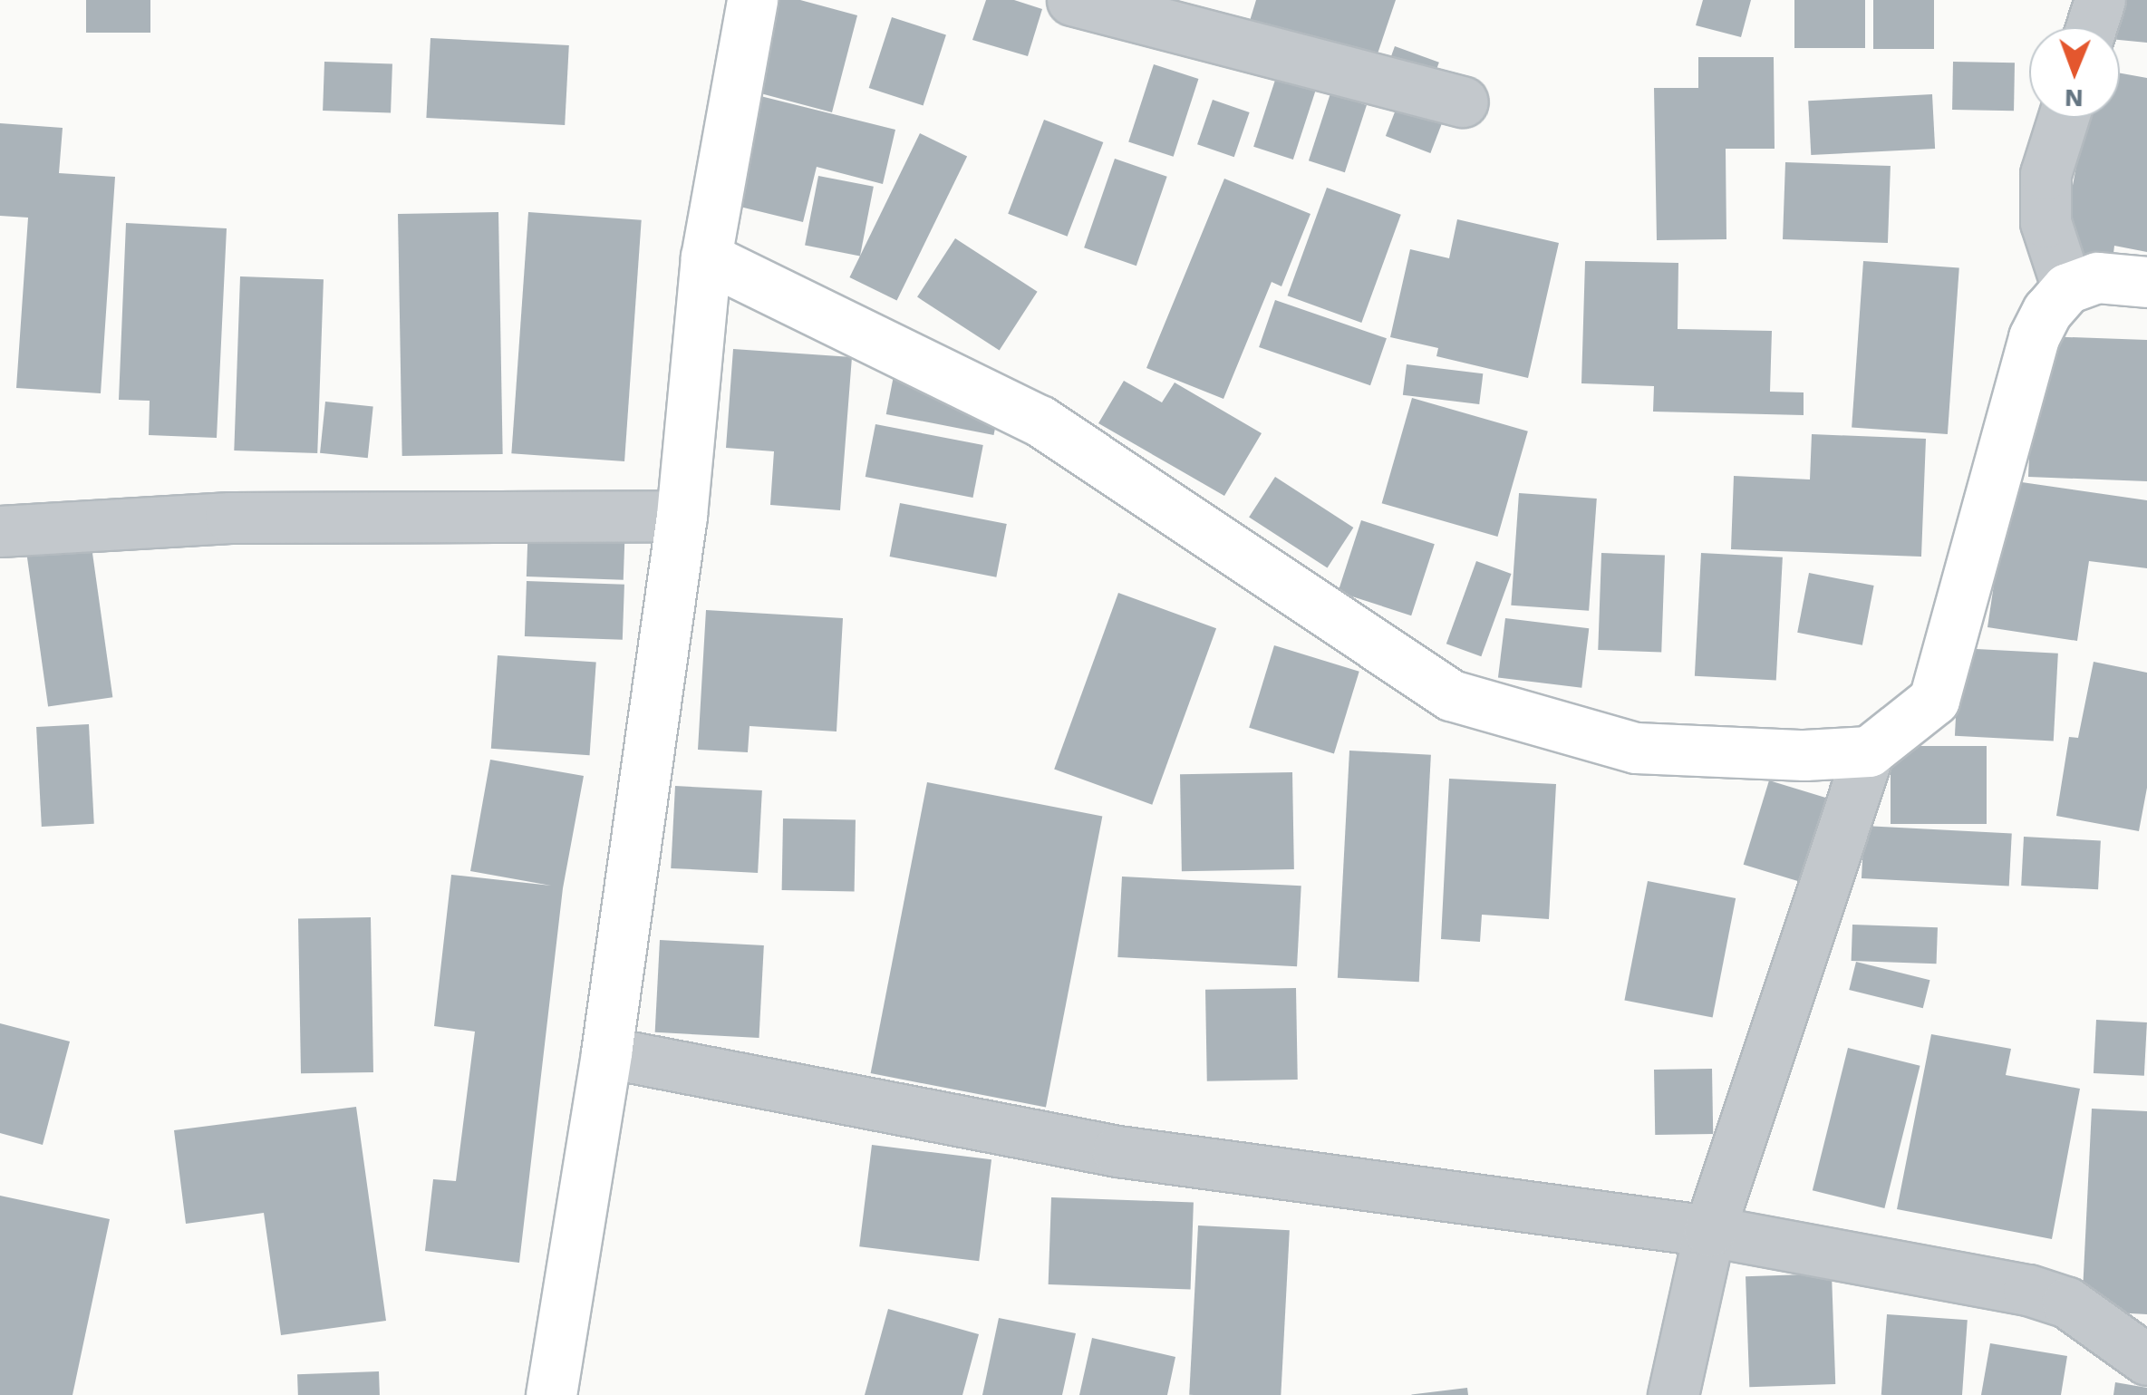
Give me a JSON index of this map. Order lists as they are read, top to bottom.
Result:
{
  "north": "bottom"
}
